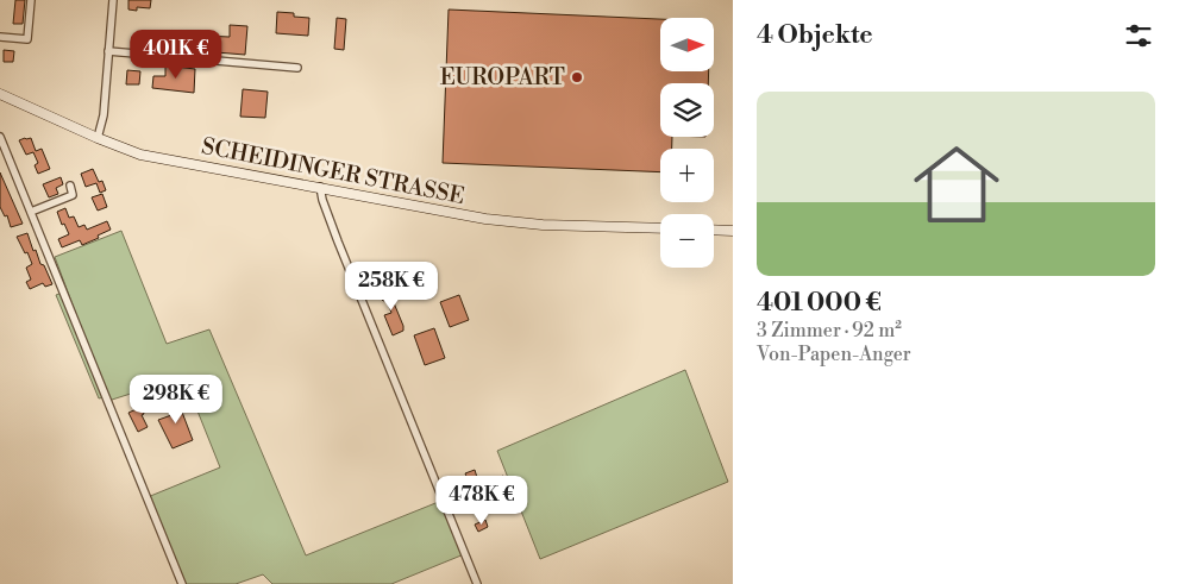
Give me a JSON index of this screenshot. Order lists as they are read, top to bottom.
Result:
{
  "streets": {
    "main road": ["SCHEIDINGER STRASSE"]
  },
  "places": ["EUROPART"],
  "north": "right",
  "page": {
    "heading": "4 Objekte",
    "map_buttons": ["+", "−"],
    "price": [
      "401K €",
      "258K €",
      "298K €",
      "478K €"
    ],
    "list": [
      {
        "name": "401 000 €",
        "note": "3 Zimmer · 92 m² · Von-Papen-Anger"
      }
    ]
  }
}
